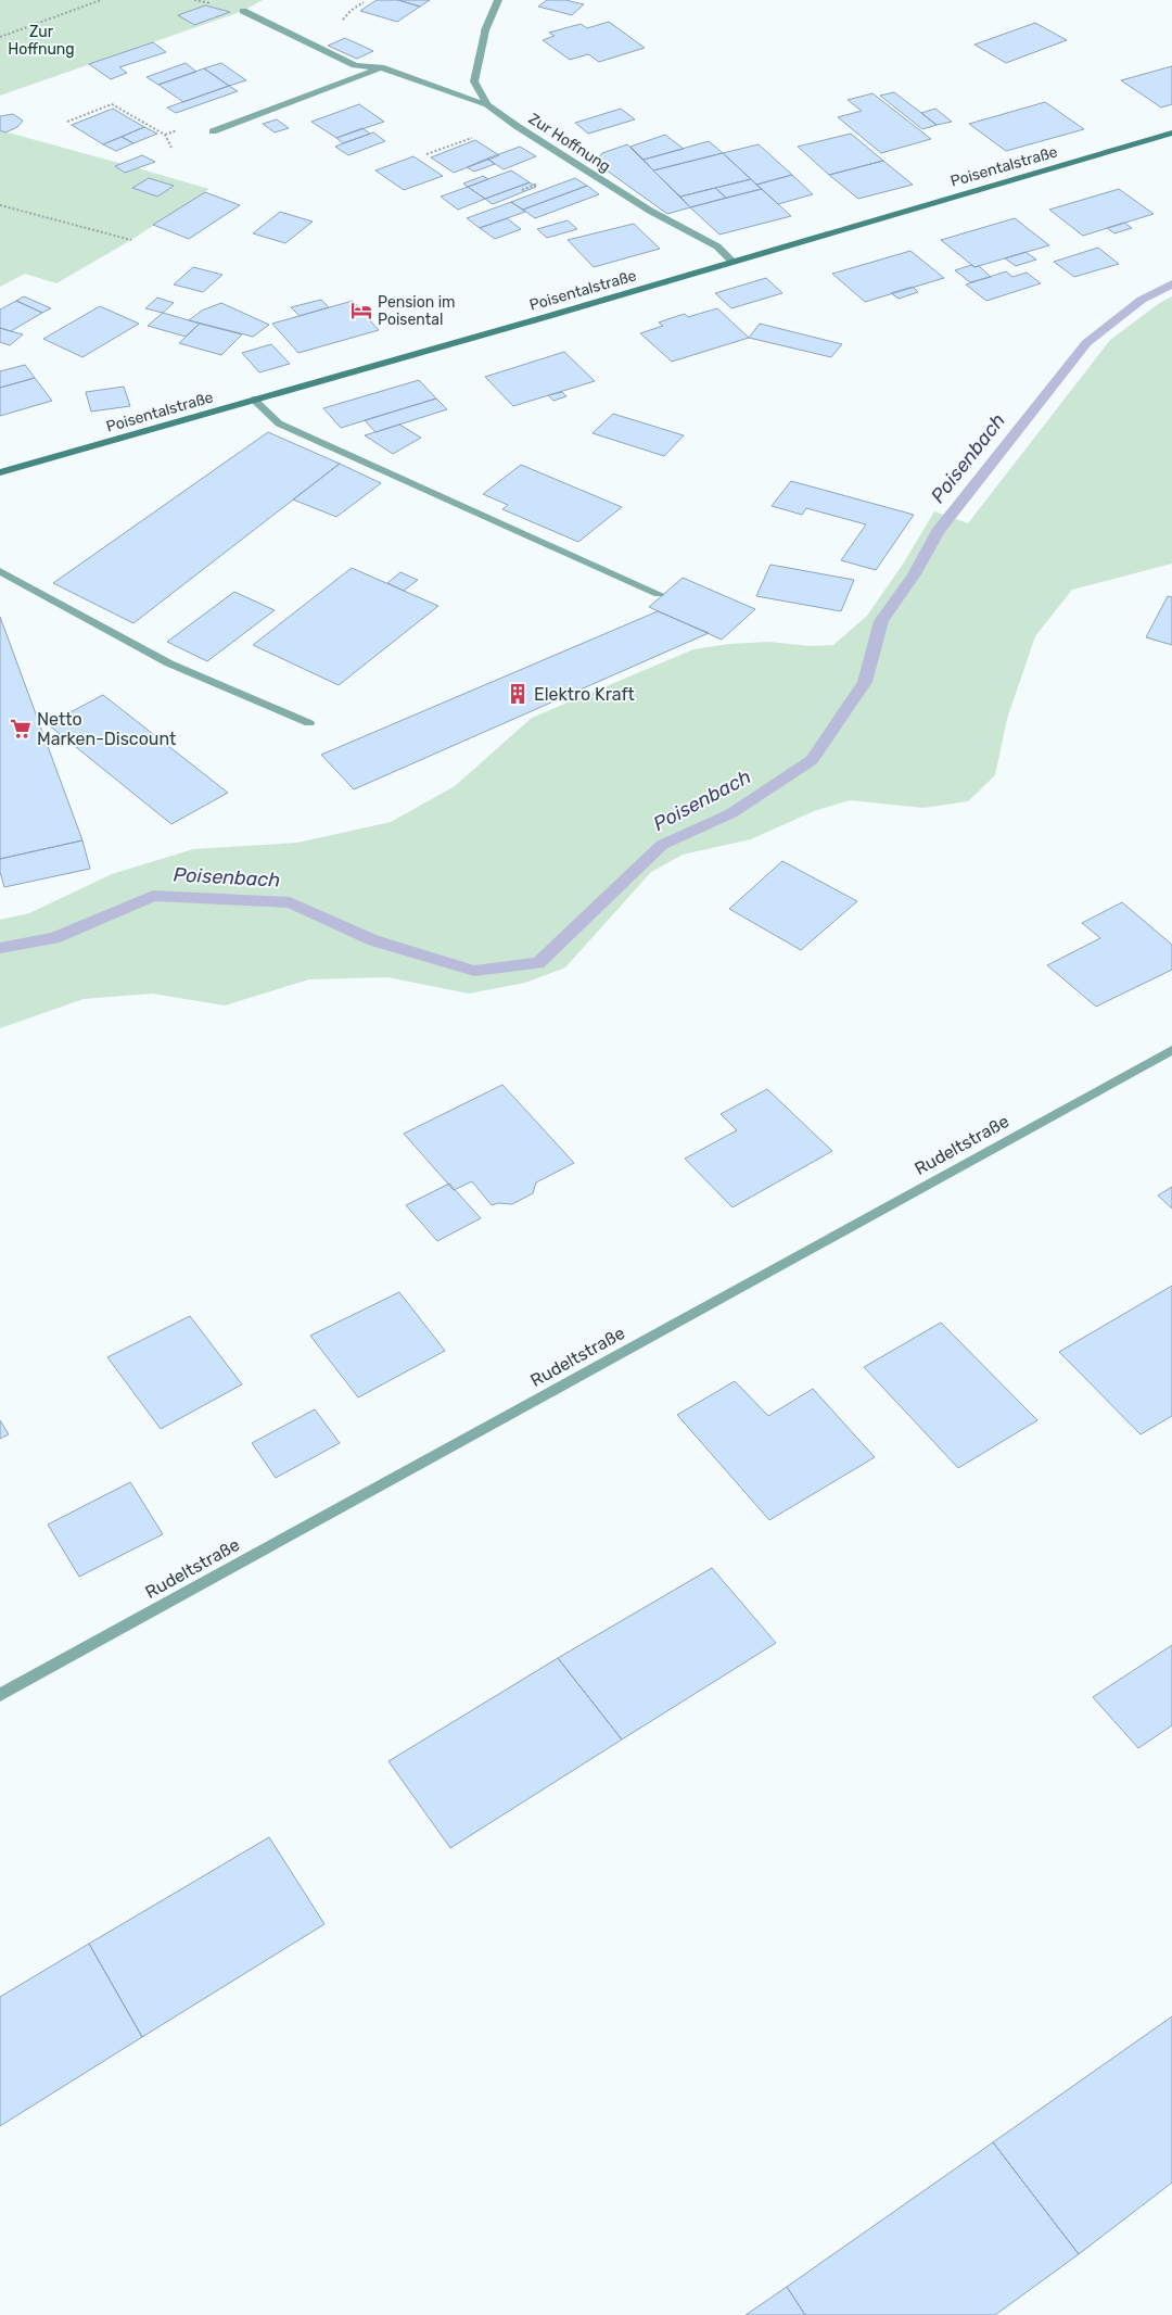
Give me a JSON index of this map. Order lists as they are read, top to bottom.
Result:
{
  "streets": {
    "main road": ["Poisentalstraße"],
    "street": ["Zur Hoffnung", "Rudeltstraße"]
  },
  "crossings": [
    ["Zur Hoffnung", "Poisentalstraße"]
  ],
  "water": ["Poisenbach"],
  "parks": ["Zur Hoffnung"],
  "places": {
    "hotel": ["Pension im Poisental"],
    "building": ["Elektro Kraft"],
    "supermarket": ["Netto Marken-Discount"]
  }
}
